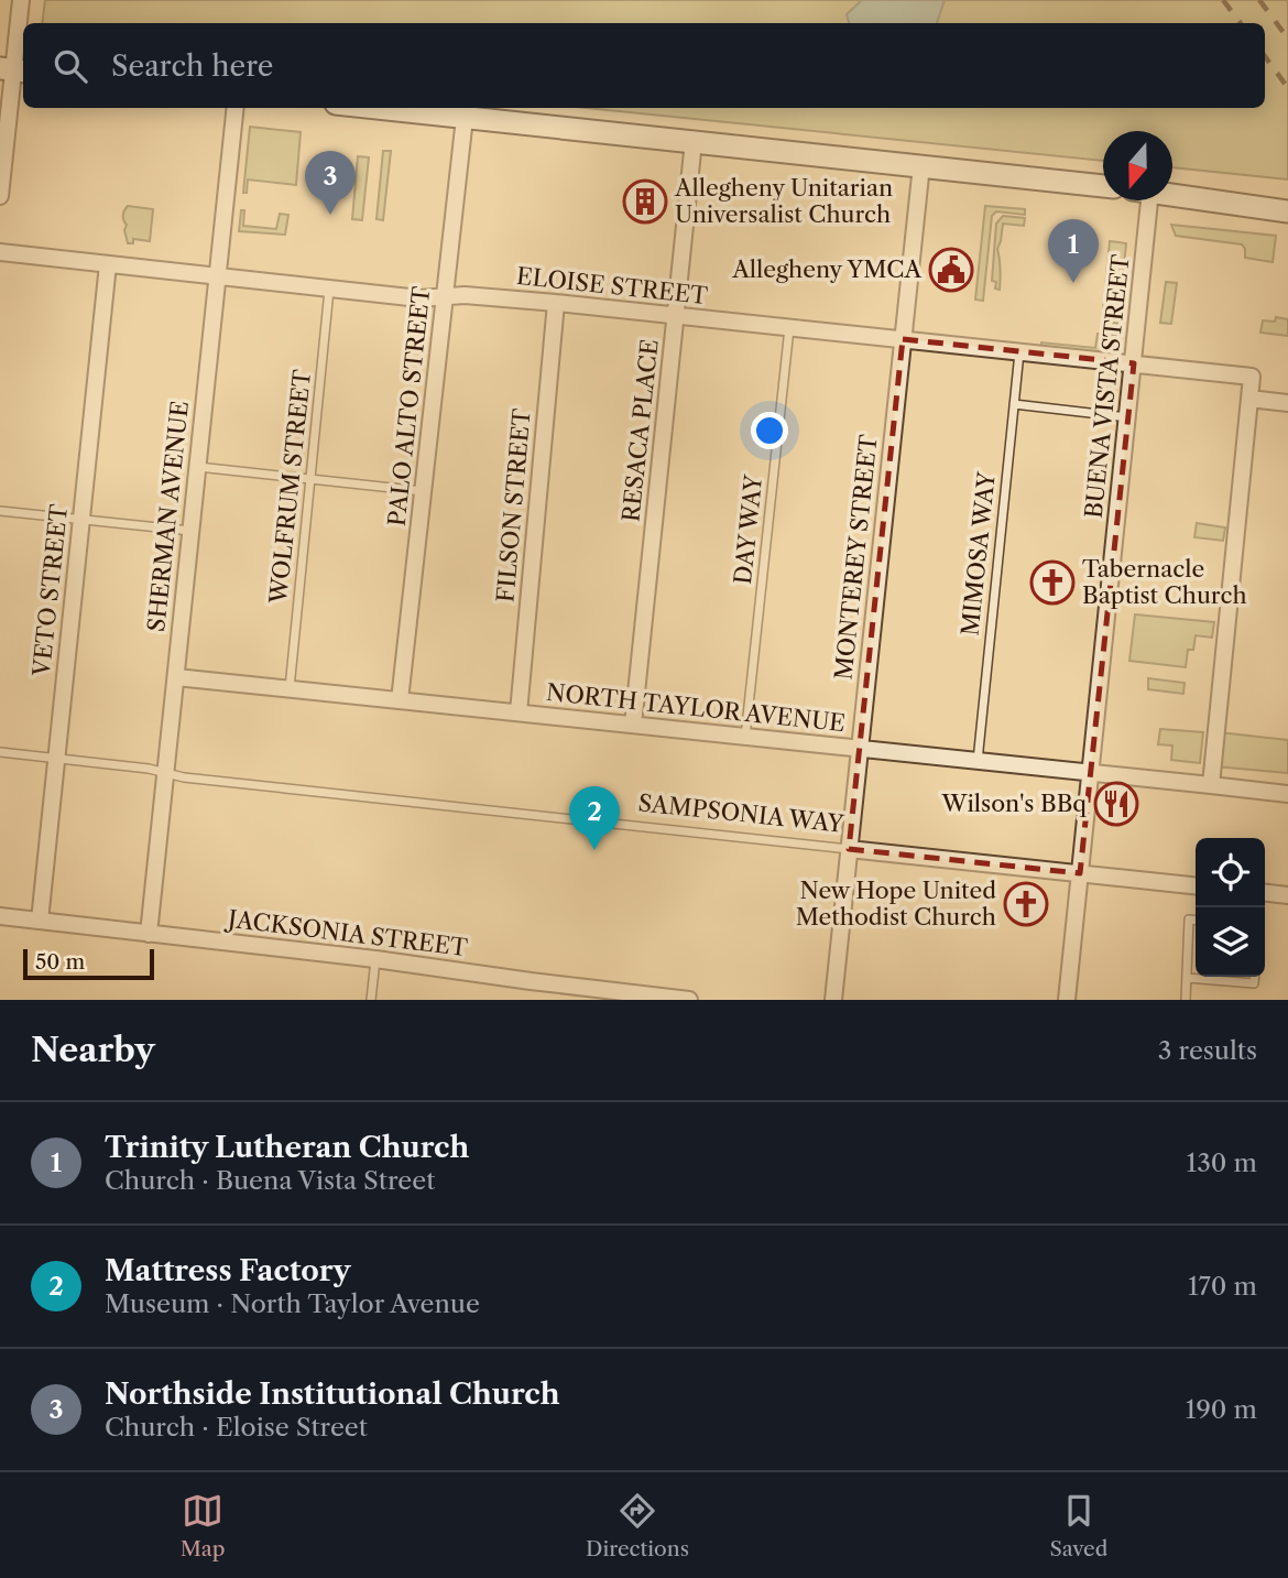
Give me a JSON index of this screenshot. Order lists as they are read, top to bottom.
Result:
{
  "streets": {
    "street": [
      "ELOISE STREET",
      "BUENA VISTA STREET",
      "PALO ALTO STREET",
      "RESACA PLACE",
      "FILSON STREET",
      "SHERMAN AVENUE",
      "MONTEREY STREET",
      "VETO STREET",
      "NORTH TAYLOR AVENUE",
      "SAMPSONIA WAY",
      "JACKSONIA STREET"
    ],
    "lane": ["WOLFRUM STREET", "DAY WAY", "MIMOSA WAY"]
  },
  "crossings": [
    ["ELOISE STREET", "BUENA VISTA STREET"],
    ["ELOISE STREET", "PALO ALTO STREET"],
    ["ELOISE STREET", "RESACA PLACE"],
    ["ELOISE STREET", "WOLFRUM STREET"],
    ["ELOISE STREET", "FILSON STREET"],
    ["ELOISE STREET", "SHERMAN AVENUE"],
    ["ELOISE STREET", "DAY WAY"],
    ["ELOISE STREET", "MIMOSA WAY"],
    ["ELOISE STREET", "MONTEREY STREET"],
    ["ELOISE STREET", "VETO STREET"],
    ["BUENA VISTA STREET", "NORTH TAYLOR AVENUE"],
    ["BUENA VISTA STREET", "SAMPSONIA WAY"],
    ["PALO ALTO STREET", "NORTH TAYLOR AVENUE"],
    ["RESACA PLACE", "NORTH TAYLOR AVENUE"],
    ["WOLFRUM STREET", "NORTH TAYLOR AVENUE"],
    ["FILSON STREET", "NORTH TAYLOR AVENUE"],
    ["SHERMAN AVENUE", "NORTH TAYLOR AVENUE"],
    ["SHERMAN AVENUE", "SAMPSONIA WAY"],
    ["SHERMAN AVENUE", "JACKSONIA STREET"],
    ["DAY WAY", "NORTH TAYLOR AVENUE"],
    ["MIMOSA WAY", "NORTH TAYLOR AVENUE"],
    ["MONTEREY STREET", "NORTH TAYLOR AVENUE"],
    ["MONTEREY STREET", "SAMPSONIA WAY"],
    ["VETO STREET", "SAMPSONIA WAY"],
    ["VETO STREET", "JACKSONIA STREET"]
  ],
  "places": {
    "building": ["Allegheny Unitarian Universalist Church"],
    "public building": ["Allegheny YMCA"],
    "church": ["Tabernacle Baptist Church", "New Hope United Methodist Church"],
    "restaurant": ["Wilson's BBq"]
  },
  "scale_bar": "50 m",
  "north": "bottom",
  "page": {
    "search": "Search here",
    "pins": ["3", "1", "2"],
    "scale": "50 m",
    "heading": ["Nearby", "3 results"],
    "list": [
      {
        "mark": "1",
        "name": "Trinity Lutheran Church",
        "note": "Church · Buena Vista Street",
        "value": "130 m"
      },
      {
        "mark": "2",
        "name": "Mattress Factory",
        "note": "Museum · North Taylor Avenue",
        "value": "170 m"
      },
      {
        "mark": "3",
        "name": "Northside Institutional Church",
        "note": "Church · Eloise Street",
        "value": "190 m"
      }
    ],
    "nav": ["Map", "Directions", "Saved"]
  }
}
